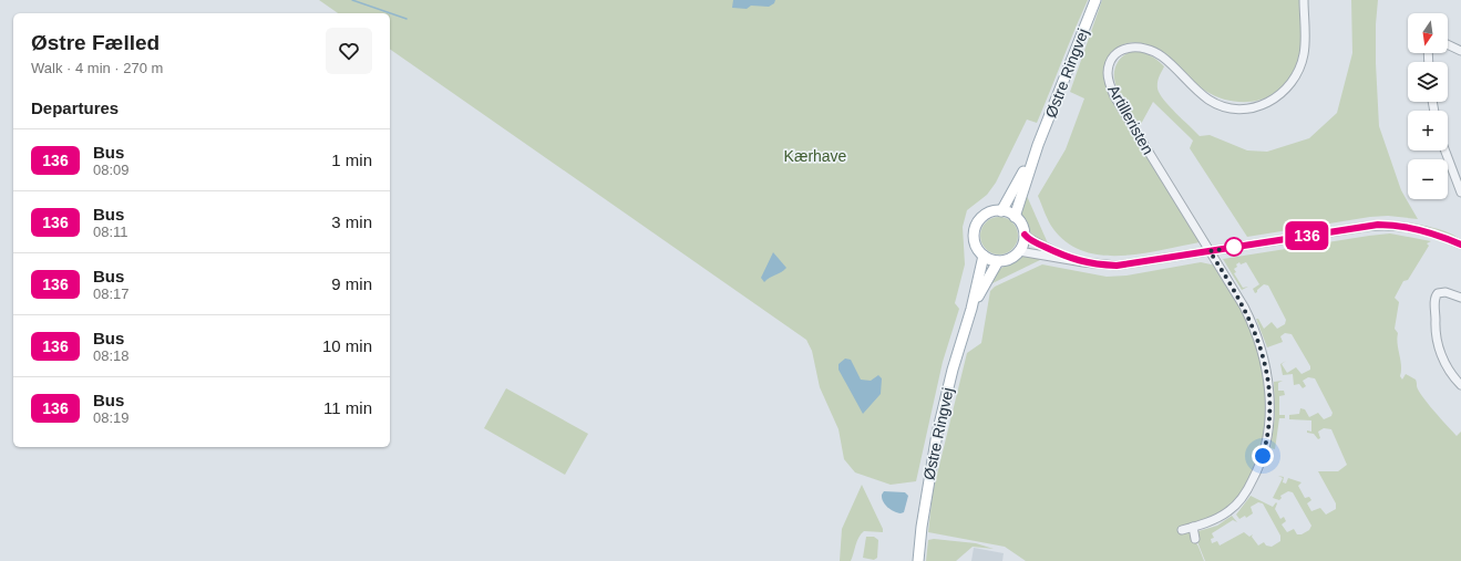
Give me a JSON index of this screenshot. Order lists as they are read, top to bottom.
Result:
{
  "streets": {
    "main road": ["Østre Ringvej"],
    "street": ["Artilleristen"]
  },
  "parks": ["Kærhave"],
  "lines": ["bus line 136"],
  "north": "bottom",
  "page": {
    "on_map": "136",
    "map_buttons": ["+", "−"],
    "heading": [
      ["Østre Fælled", "Walk · 4 min · 270 m"],
      "Departures"
    ],
    "list": [
      {
        "mark": "136",
        "name": "Bus",
        "note": "08:09",
        "value": "1 min"
      },
      {
        "mark": "136",
        "name": "Bus",
        "note": "08:11",
        "value": "3 min"
      },
      {
        "mark": "136",
        "name": "Bus",
        "note": "08:17",
        "value": "9 min"
      },
      {
        "mark": "136",
        "name": "Bus",
        "note": "08:18",
        "value": "10 min"
      },
      {
        "mark": "136",
        "name": "Bus",
        "note": "08:19",
        "value": "11 min"
      }
    ]
  }
}
